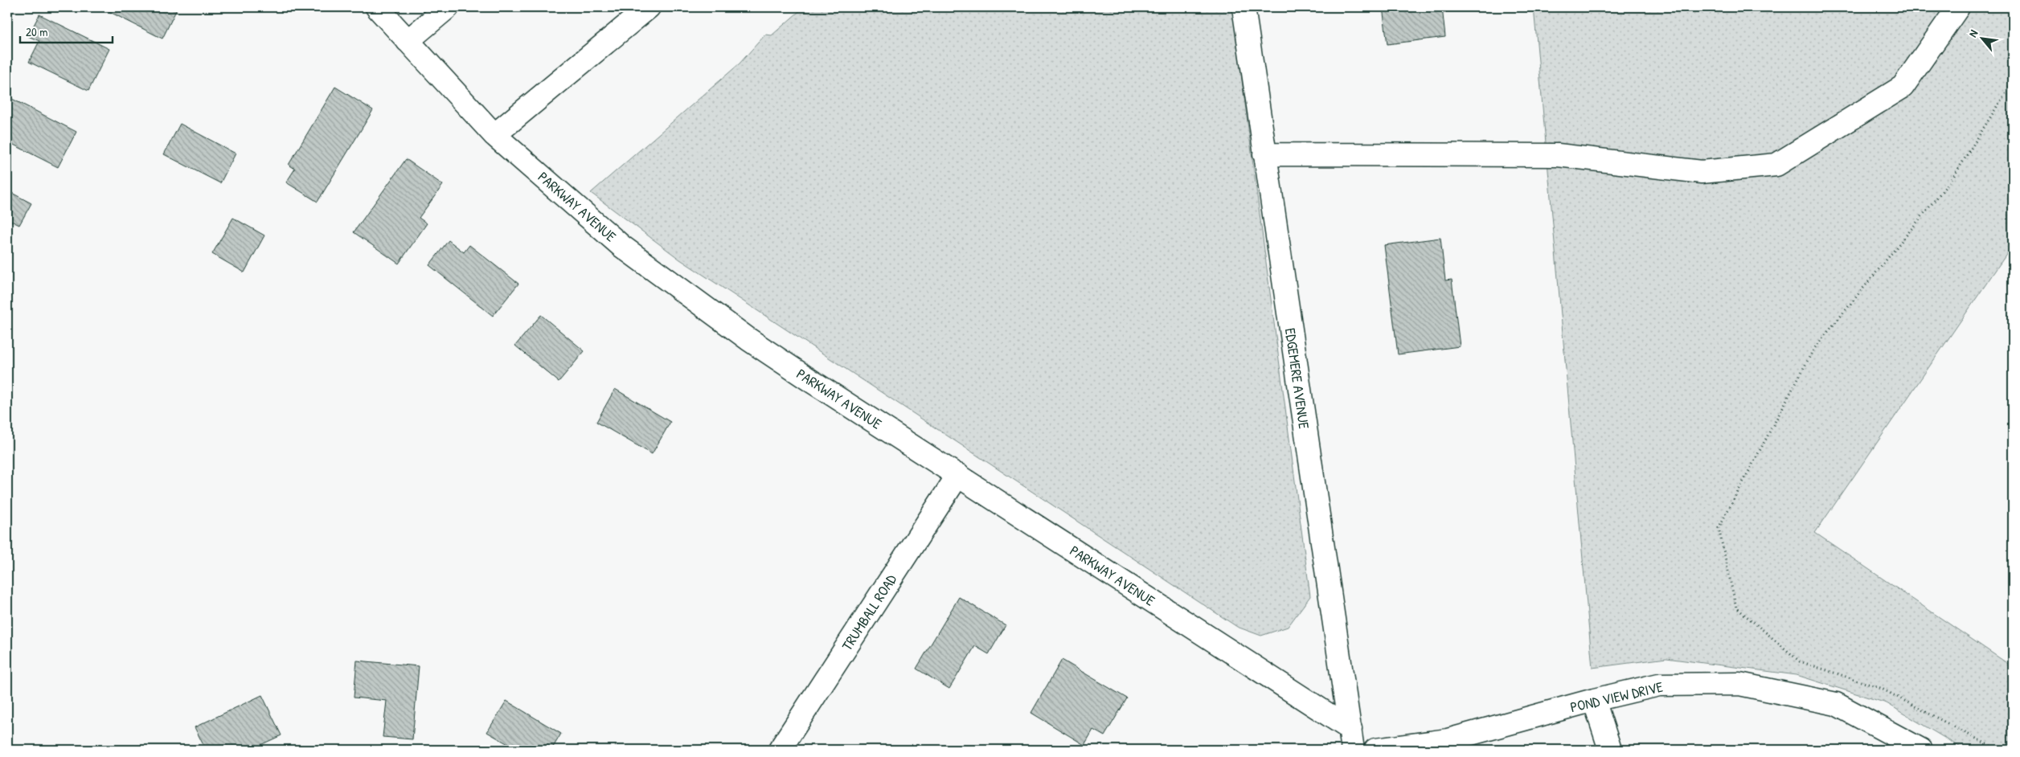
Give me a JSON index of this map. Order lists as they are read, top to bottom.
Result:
{
  "streets": {
    "street": [
      "PARKWAY AVENUE",
      "EDGEMERE AVENUE",
      "TRUMBALL ROAD",
      "POND VIEW DRIVE"
    ]
  },
  "crossings": [
    ["PARKWAY AVENUE", "EDGEMERE AVENUE"],
    ["PARKWAY AVENUE", "TRUMBALL ROAD"]
  ],
  "scale_bar": "20 m",
  "north": "top left"
}
